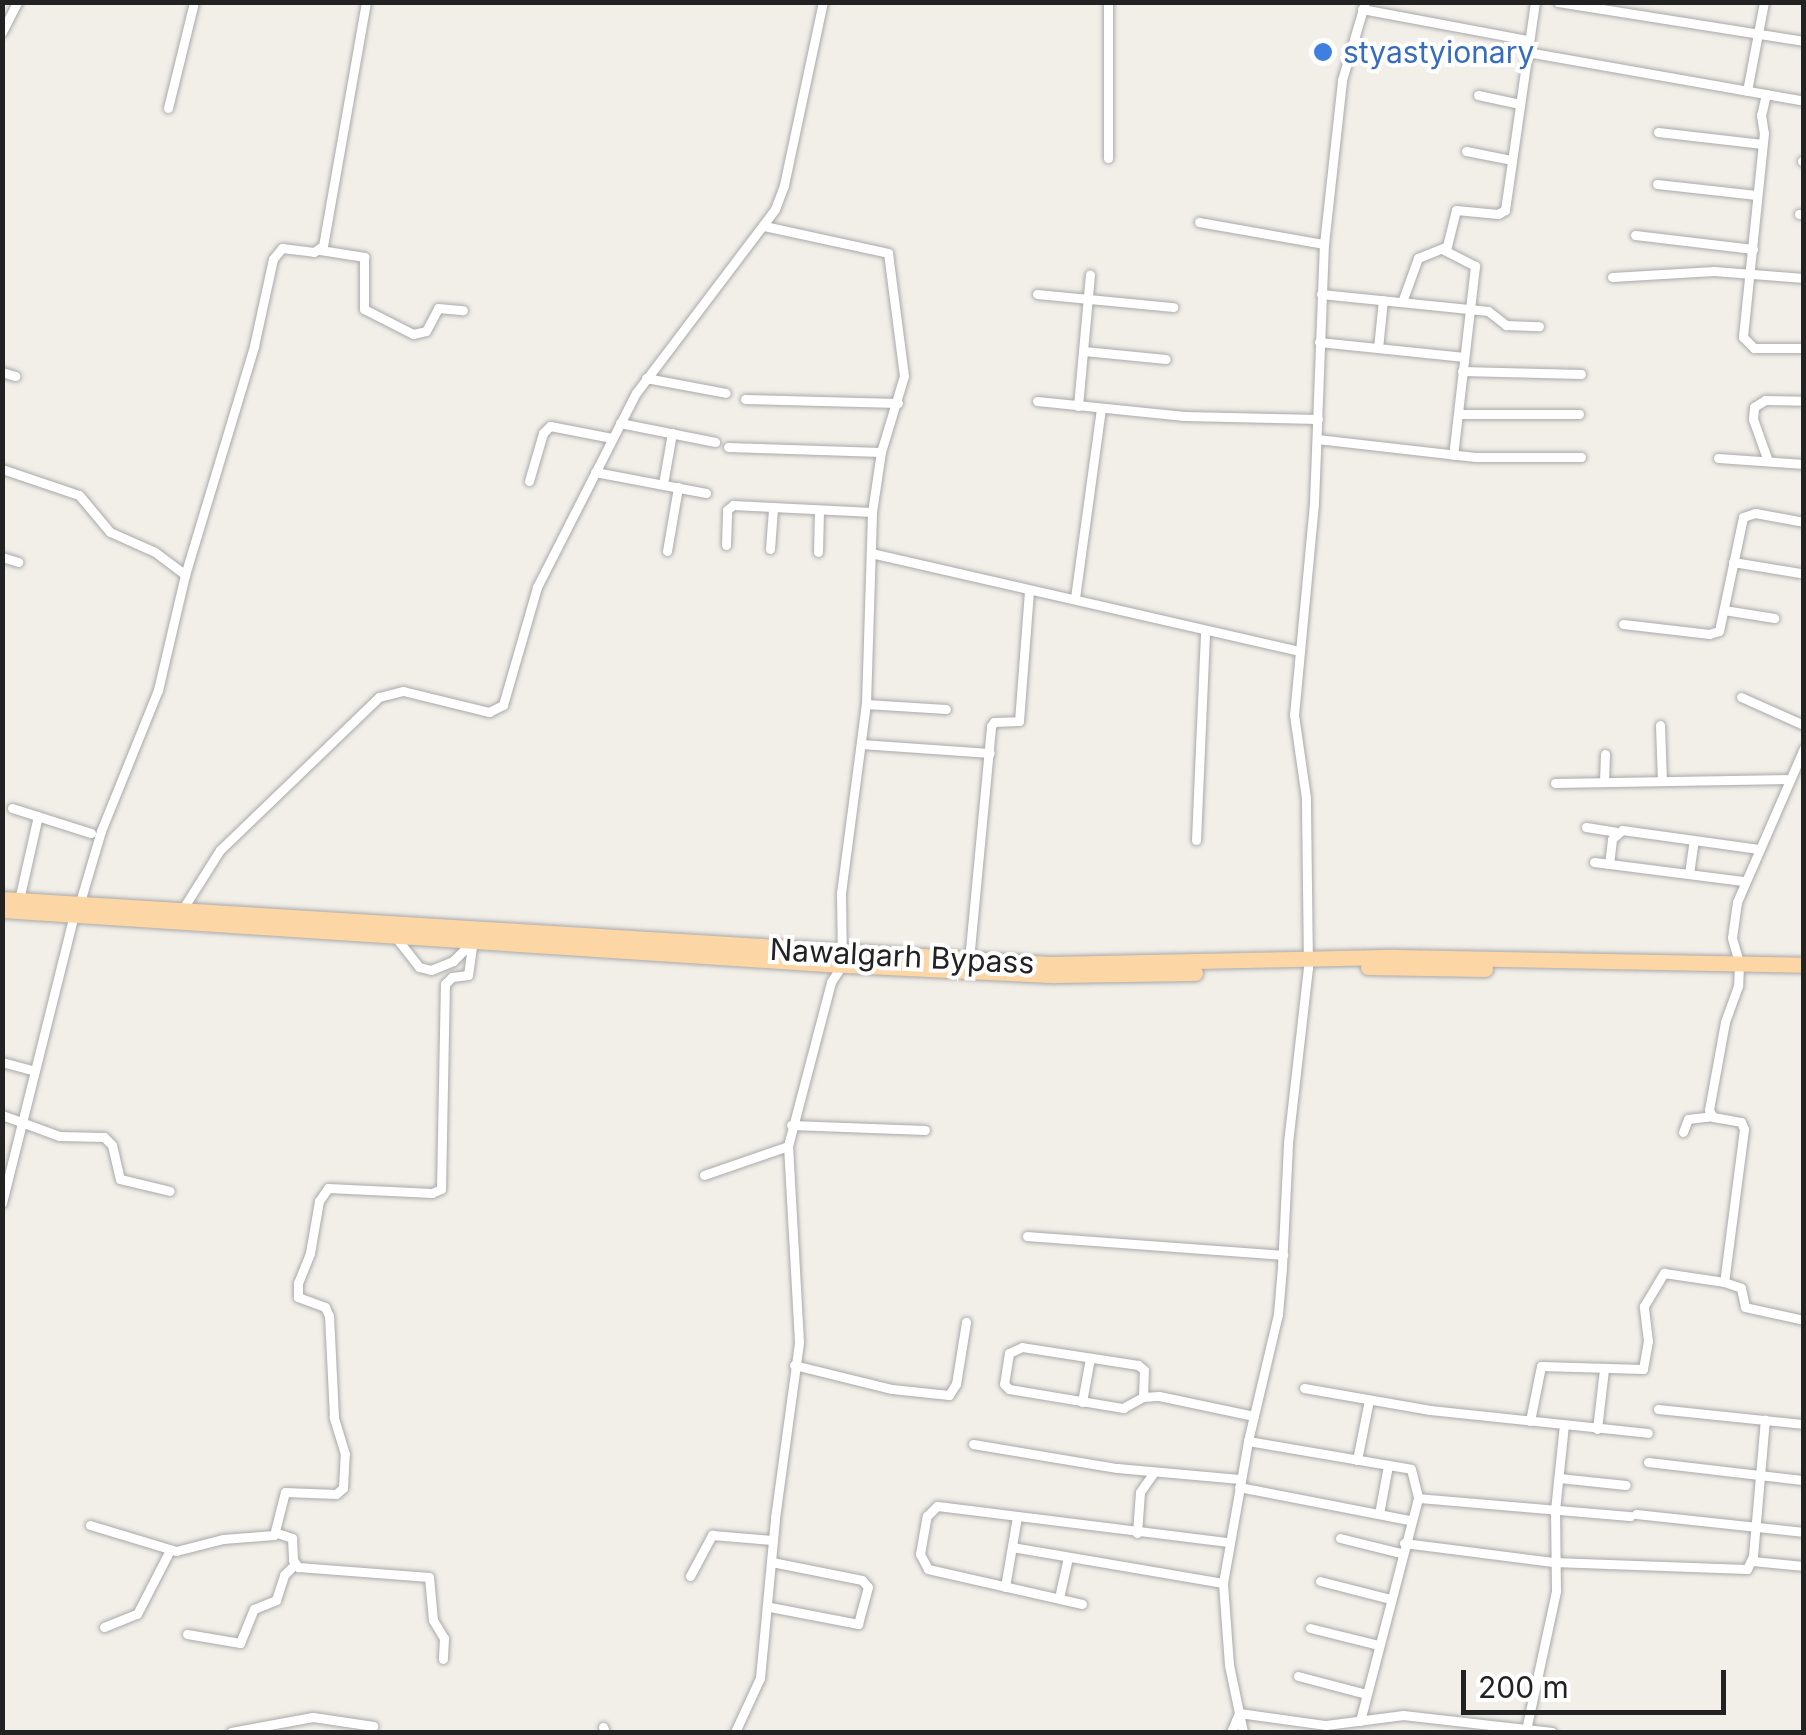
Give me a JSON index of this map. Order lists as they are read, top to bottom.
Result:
{
  "streets": {
    "main road": ["Nawalgarh Bypass"]
  },
  "places": ["styastyionary"],
  "scale_bar": "200 m"
}
